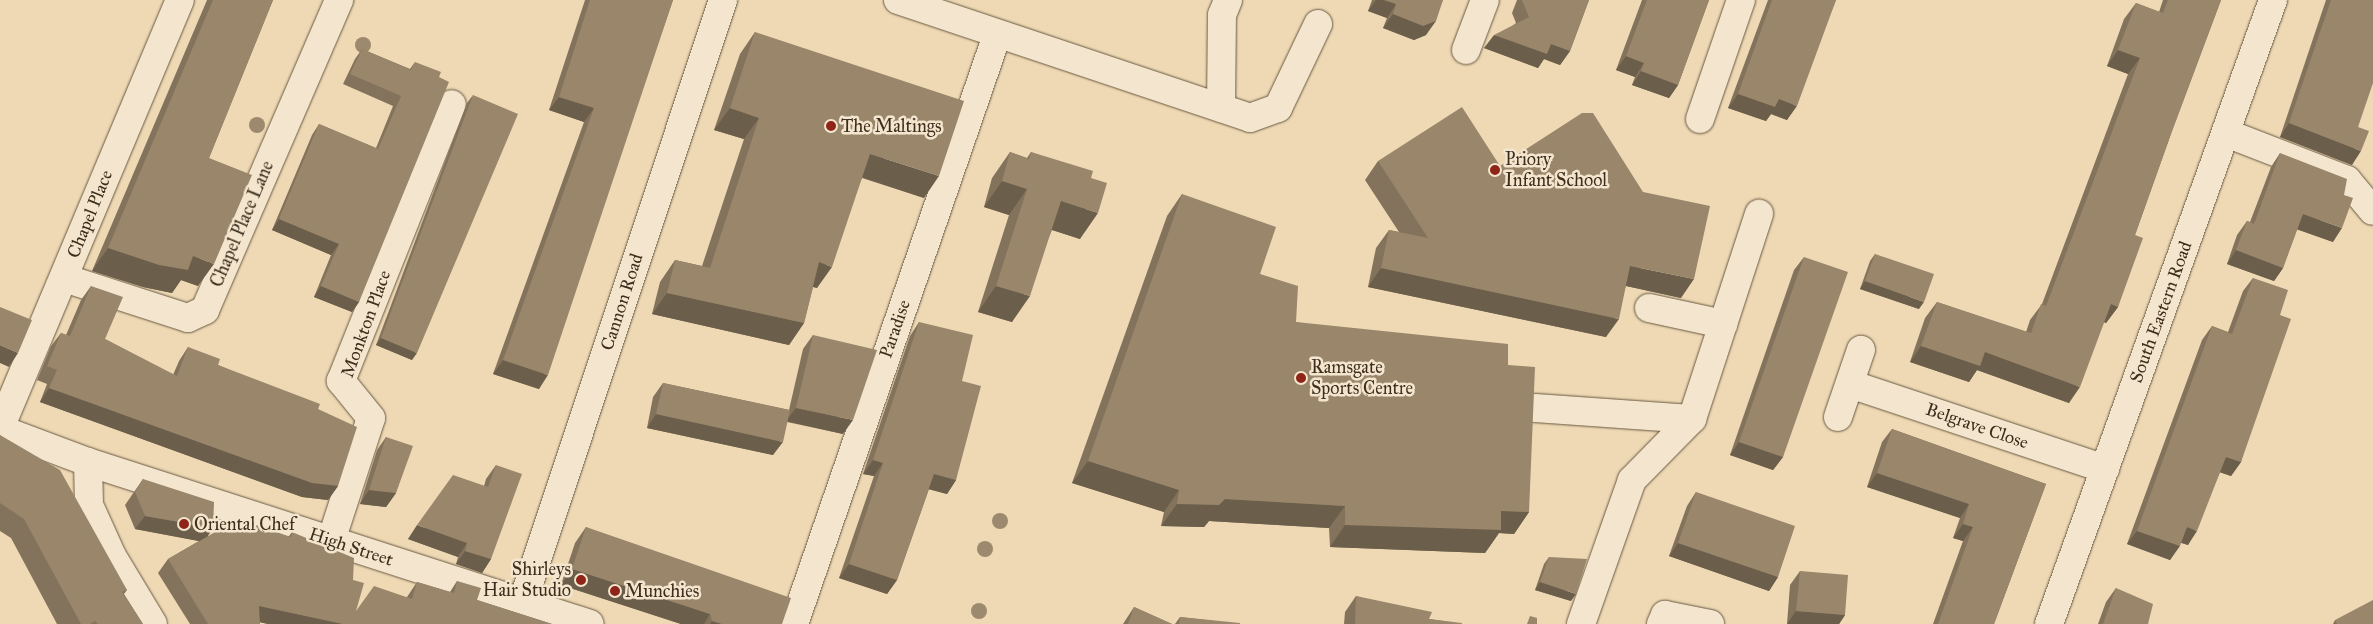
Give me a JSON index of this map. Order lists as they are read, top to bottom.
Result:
{
  "streets": {
    "street": [
      "Chapel Place",
      "Chapel Place Lane",
      "Cannon Road",
      "South Eastern Road",
      "Monkton Place",
      "Paradise",
      "Belgrave Close",
      "High Street"
    ]
  },
  "crossings": [
    ["Chapel Place", "Chapel Place Lane"],
    ["Chapel Place", "High Street"],
    ["Cannon Road", "High Street"],
    ["South Eastern Road", "Belgrave Close"],
    ["Monkton Place", "High Street"]
  ],
  "places": [
    "The Maltings",
    "Priory Infant School",
    "Ramsgate Sports Centre",
    "Oriental Chef",
    "Shirleys Hair Studio",
    "Munchies"
  ]
}
